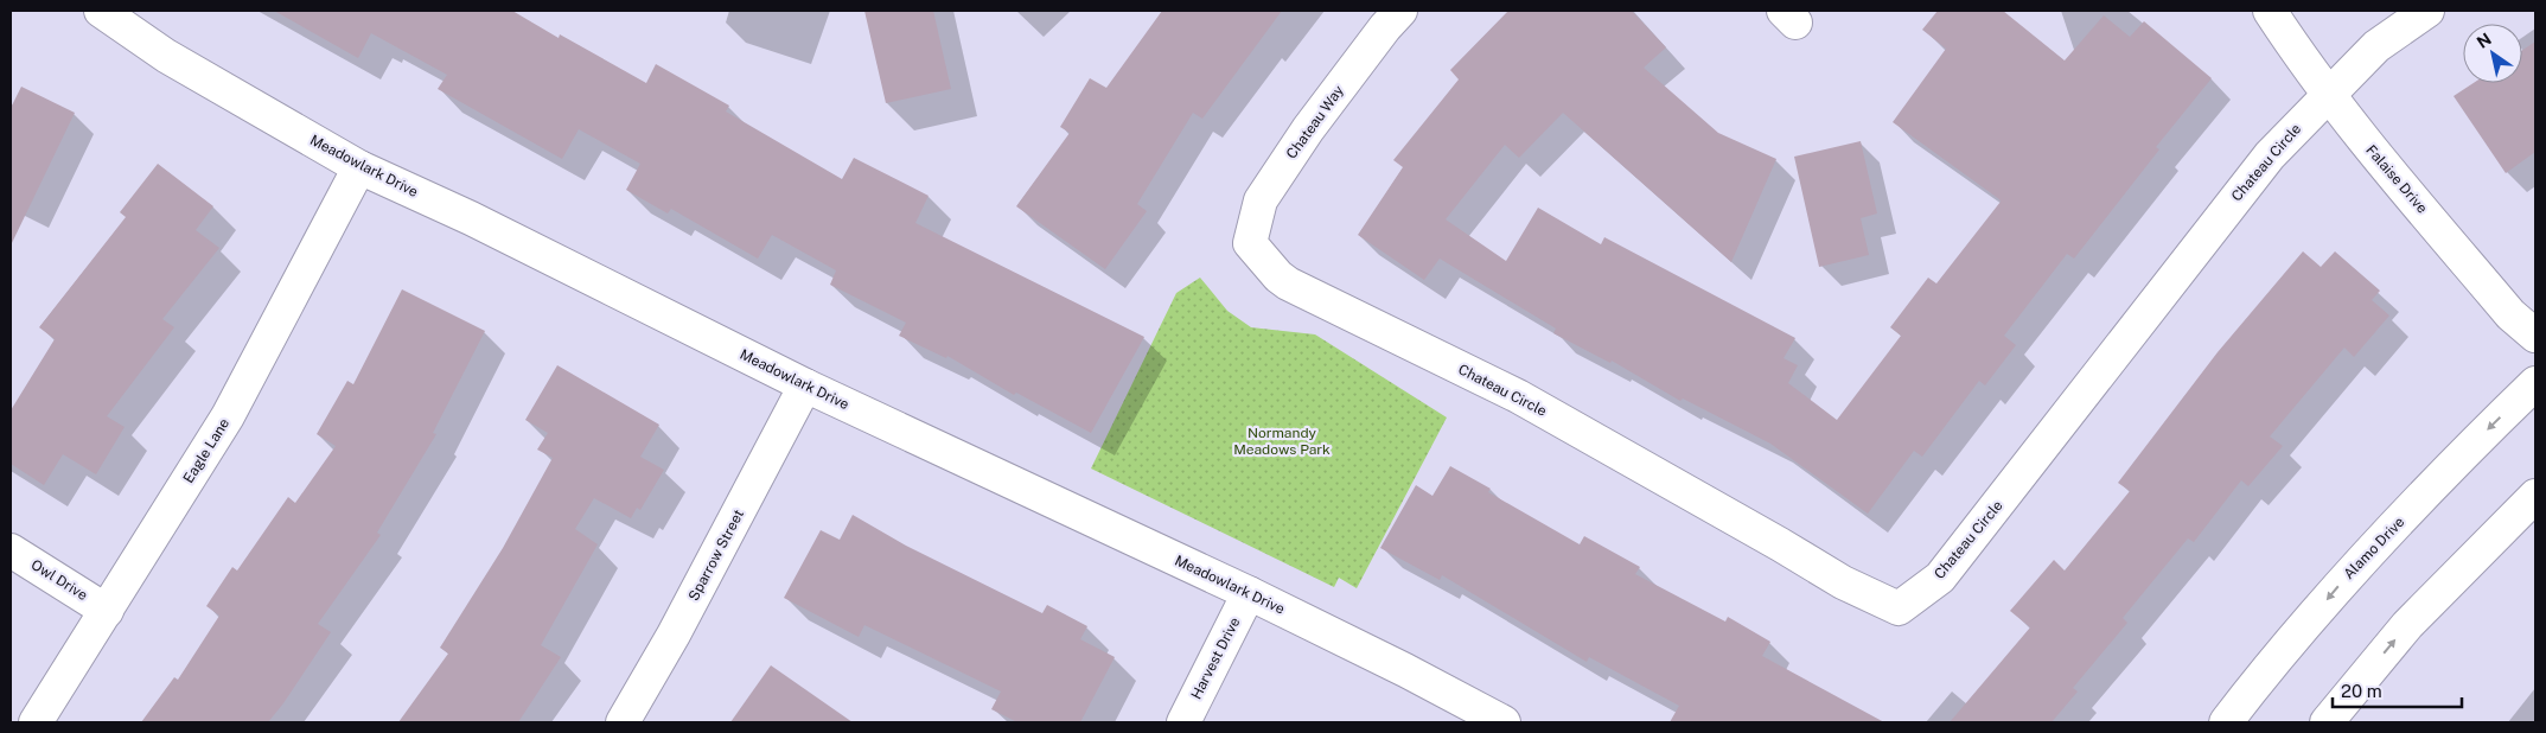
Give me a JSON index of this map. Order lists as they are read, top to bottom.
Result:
{
  "streets": {
    "street": [
      "Chateau Way",
      "Chateau Circle",
      "Meadowlark Drive",
      "Falaise Drive",
      "Eagle Lane",
      "Alamo Drive",
      "Sparrow Street",
      "Owl Drive",
      "Harvest Drive"
    ]
  },
  "crossings": [
    ["Chateau Way", "Chateau Circle"],
    ["Chateau Circle", "Falaise Drive"],
    ["Meadowlark Drive", "Eagle Lane"],
    ["Meadowlark Drive", "Sparrow Street"],
    ["Meadowlark Drive", "Harvest Drive"],
    ["Eagle Lane", "Owl Drive"]
  ],
  "parks": ["Normandy Meadows Park"],
  "scale_bar": "20 m",
  "north": "top left"
}
